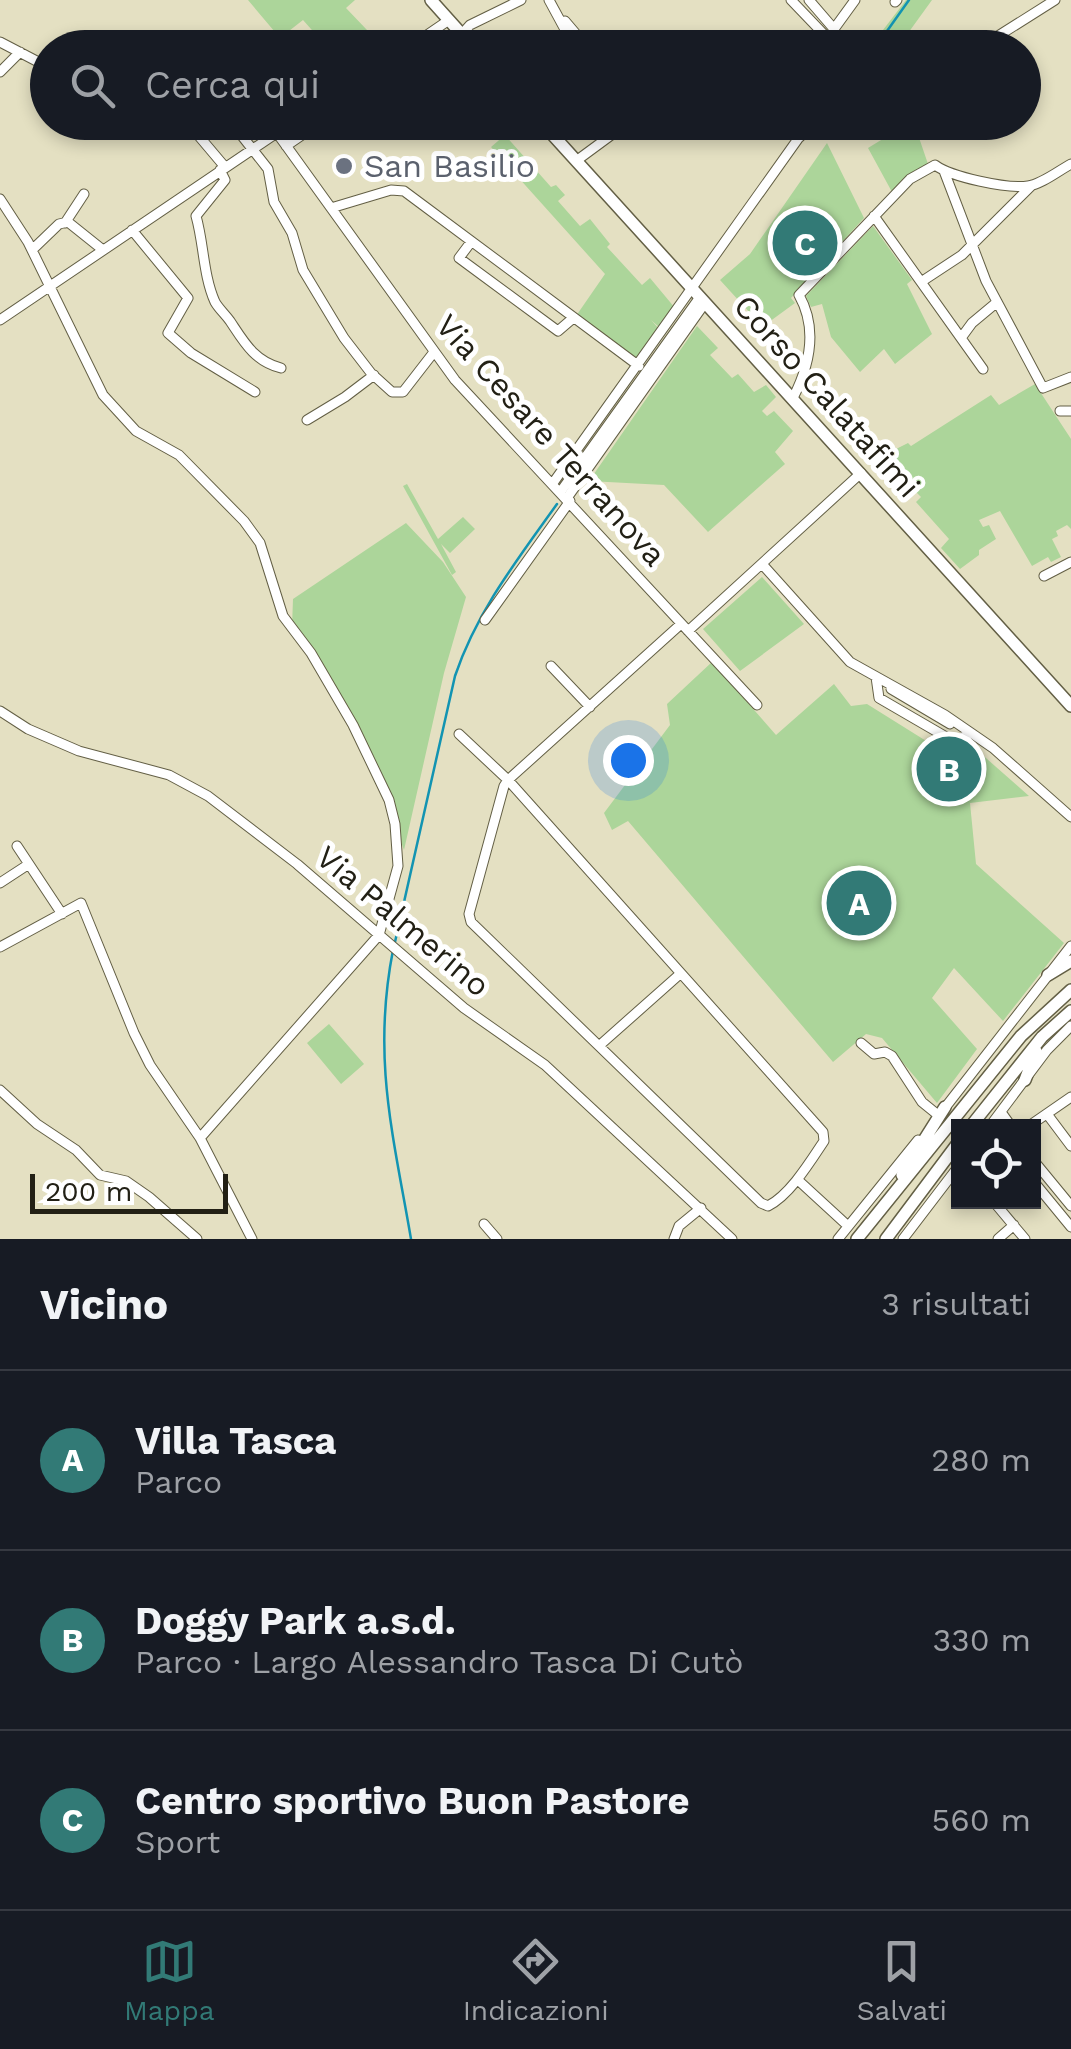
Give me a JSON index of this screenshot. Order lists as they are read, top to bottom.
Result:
{
  "streets": {
    "main road": ["Corso Calatafimi"],
    "street": ["Via Cesare Terranova", "Via Palmerino"]
  },
  "places": ["San Basilio"],
  "scale_bar": "200 m",
  "page": {
    "search": "Cerca qui",
    "pins": ["C", "B", "A"],
    "scale": "200 m",
    "heading": ["Vicino", "3 risultati"],
    "list": [
      {
        "mark": "A",
        "name": "Villa Tasca",
        "note": "Parco",
        "value": "280 m"
      },
      {
        "mark": "B",
        "name": "Doggy Park a.s.d.",
        "note": "Parco · Largo Alessandro Tasca Di Cutò",
        "value": "330 m"
      },
      {
        "mark": "C",
        "name": "Centro sportivo Buon Pastore",
        "note": "Sport",
        "value": "560 m"
      }
    ],
    "nav": ["Mappa", "Indicazioni", "Salvati"]
  }
}
